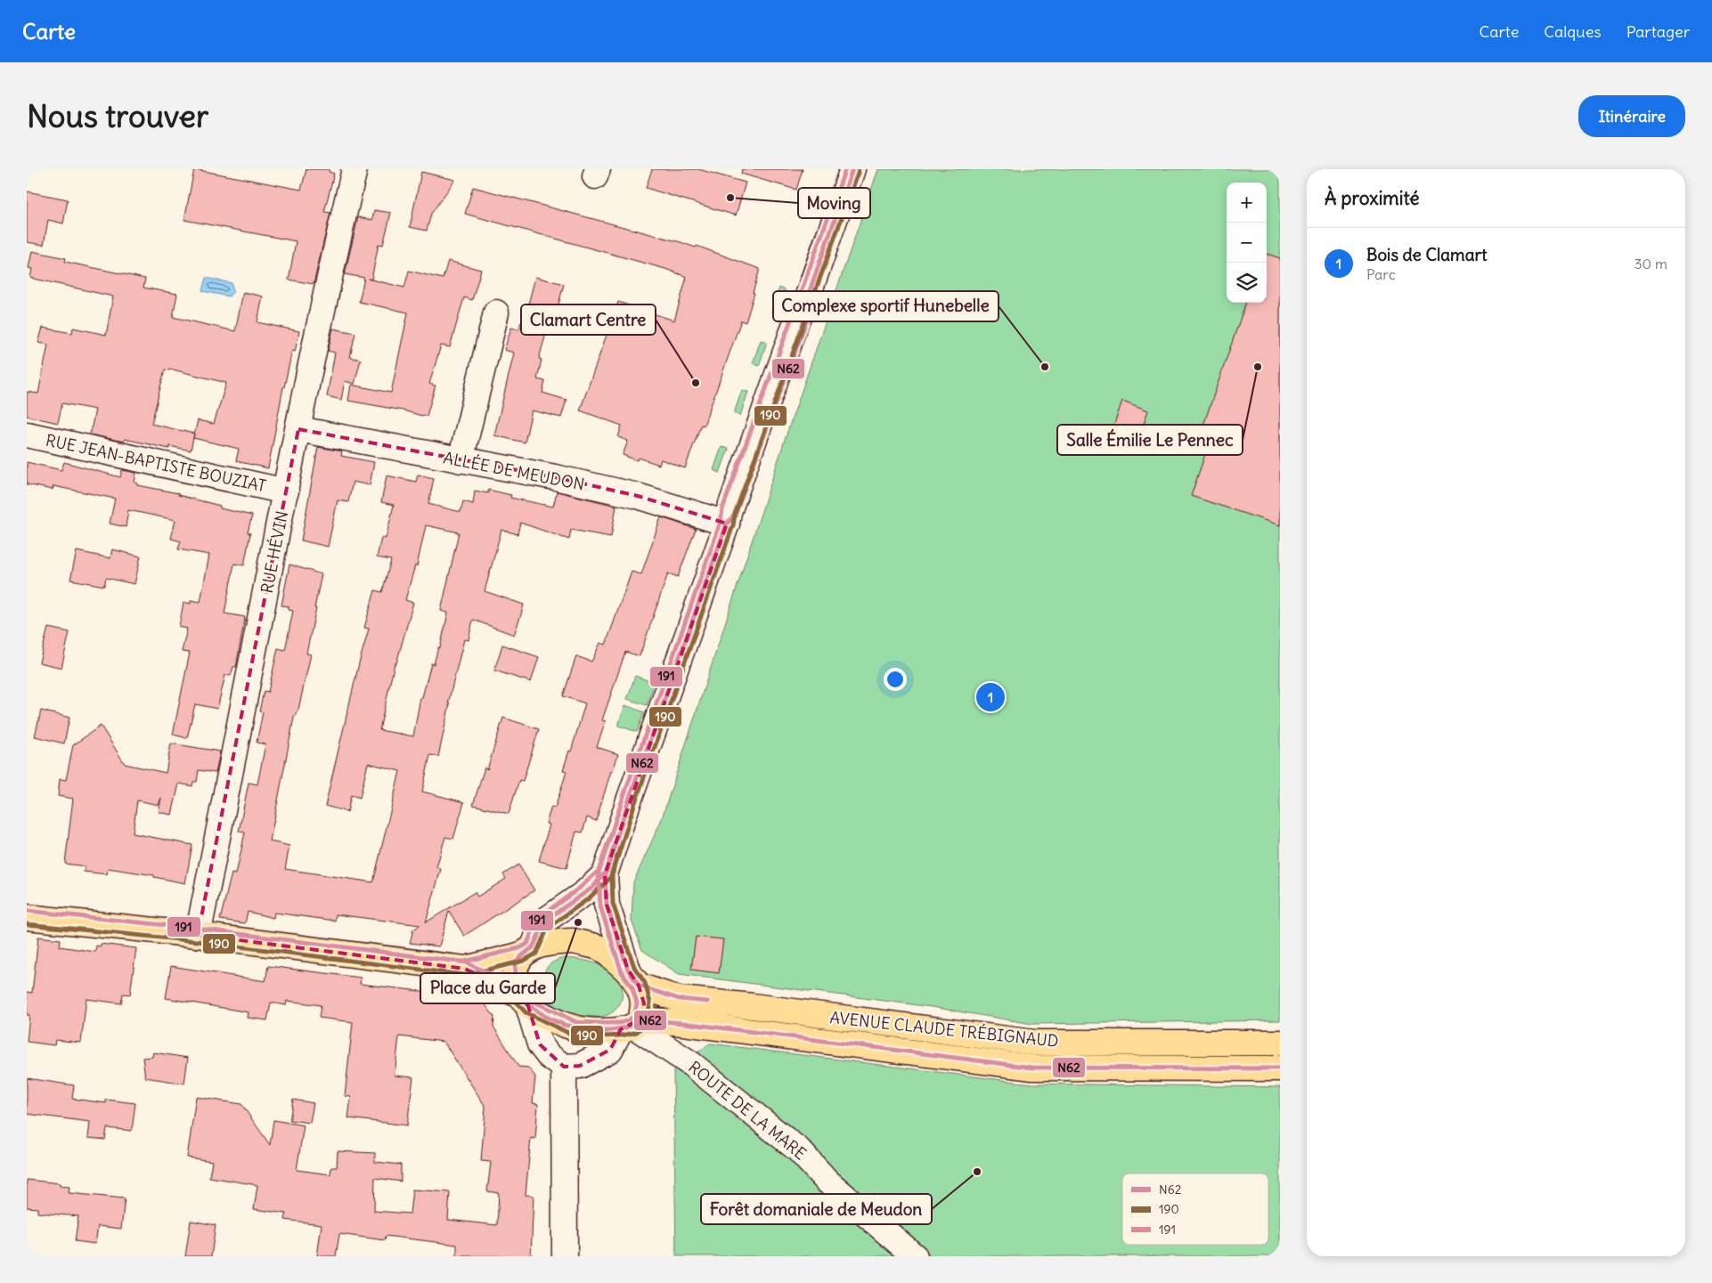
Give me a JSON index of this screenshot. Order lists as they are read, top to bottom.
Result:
{
  "streets": {
    "main road": ["AVENUE CLAUDE TRÉBIGNAUD"],
    "street": [
      "RUE JEAN-BAPTISTE BOUZIAT",
      "ALLÉE DE MEUDON",
      "RUE HÉVIN",
      "ROUTE DE LA MARE"
    ]
  },
  "crossings": [
    ["RUE JEAN-BAPTISTE BOUZIAT", "RUE HÉVIN"],
    ["ALLÉE DE MEUDON", "RUE HÉVIN"],
    ["AVENUE CLAUDE TRÉBIGNAUD", "ROUTE DE LA MARE"]
  ],
  "places": [
    "Moving",
    "Complexe sportif Hunebelle",
    "Salle Émilie Le Pennec",
    "Clamart Centre",
    "Place du Garde",
    "Forêt domaniale de Meudon"
  ],
  "lines": ["transit line N62", "transit line 191", "transit line 190"],
  "legend": ["N62", "190", "191"],
  "page": {
    "header": "Carte",
    "nav": ["Carte", "Calques", "Partager"],
    "buttons": "Itinéraire",
    "title": "Nous trouver",
    "heading": "À proximité",
    "map_buttons": ["+", "−"],
    "list": [
      {
        "mark": "1",
        "name": "Bois de Clamart",
        "note": "Parc",
        "value": "30 m"
      }
    ],
    "pins": "1"
  }
}
